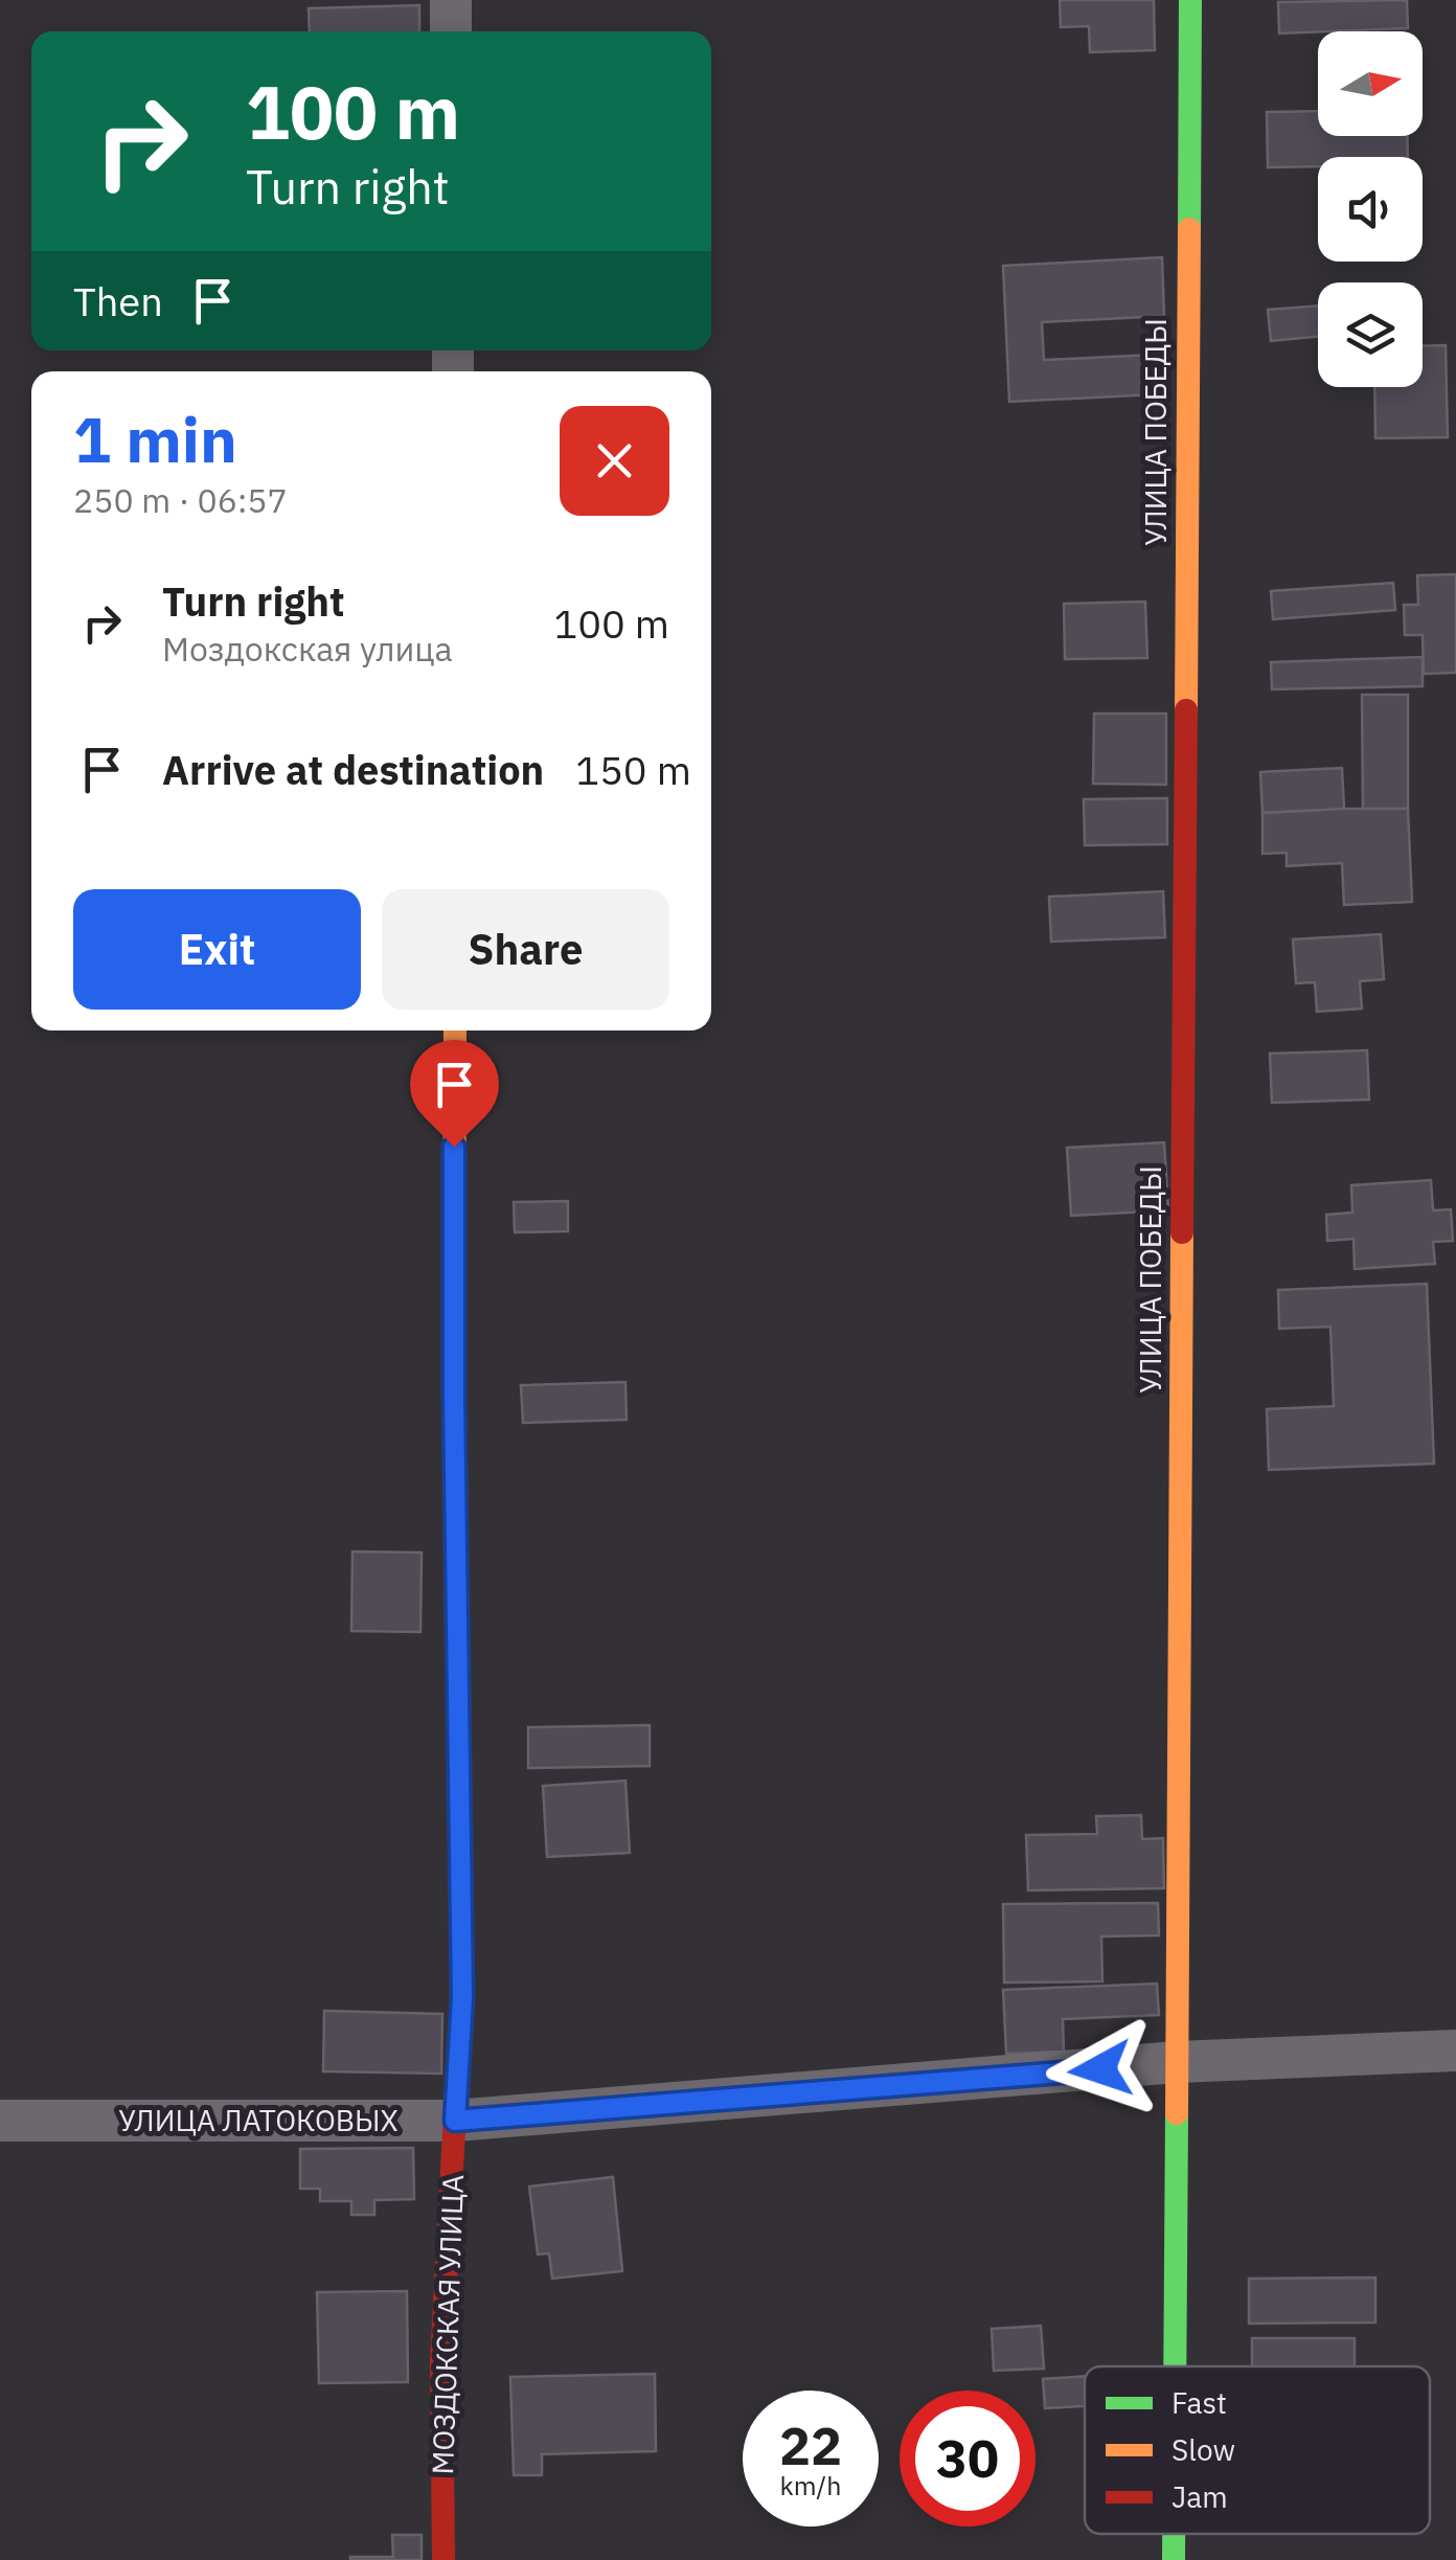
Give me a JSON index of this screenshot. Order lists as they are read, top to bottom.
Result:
{
  "streets": {
    "street": ["УЛИЦА ПОБЕДЫ", "УЛИЦА ЛАТОКОВЫХ", "МОЗДОКСКАЯ УЛИЦА"]
  },
  "crossings": [
    ["УЛИЦА ПОБЕДЫ", "УЛИЦА ЛАТОКОВЫХ"],
    ["УЛИЦА ЛАТОКОВЫХ", "МОЗДОКСКАЯ УЛИЦА"]
  ],
  "legend": ["Fast", "Slow", "Jam"],
  "north": "right",
  "page": {
    "turn": ["100 m", "Turn right"],
    "then": "Then",
    "heading": ["1 min", "250 m · 06:57"],
    "list": [
      {
        "name": "Turn right",
        "note": "Моздокская улица",
        "value": "100 m"
      },
      {
        "name": "Arrive at destination",
        "value": "150 m"
      }
    ],
    "buttons": ["Exit", "Share"],
    "speed": "22 km/h",
    "limit": "30"
  }
}
